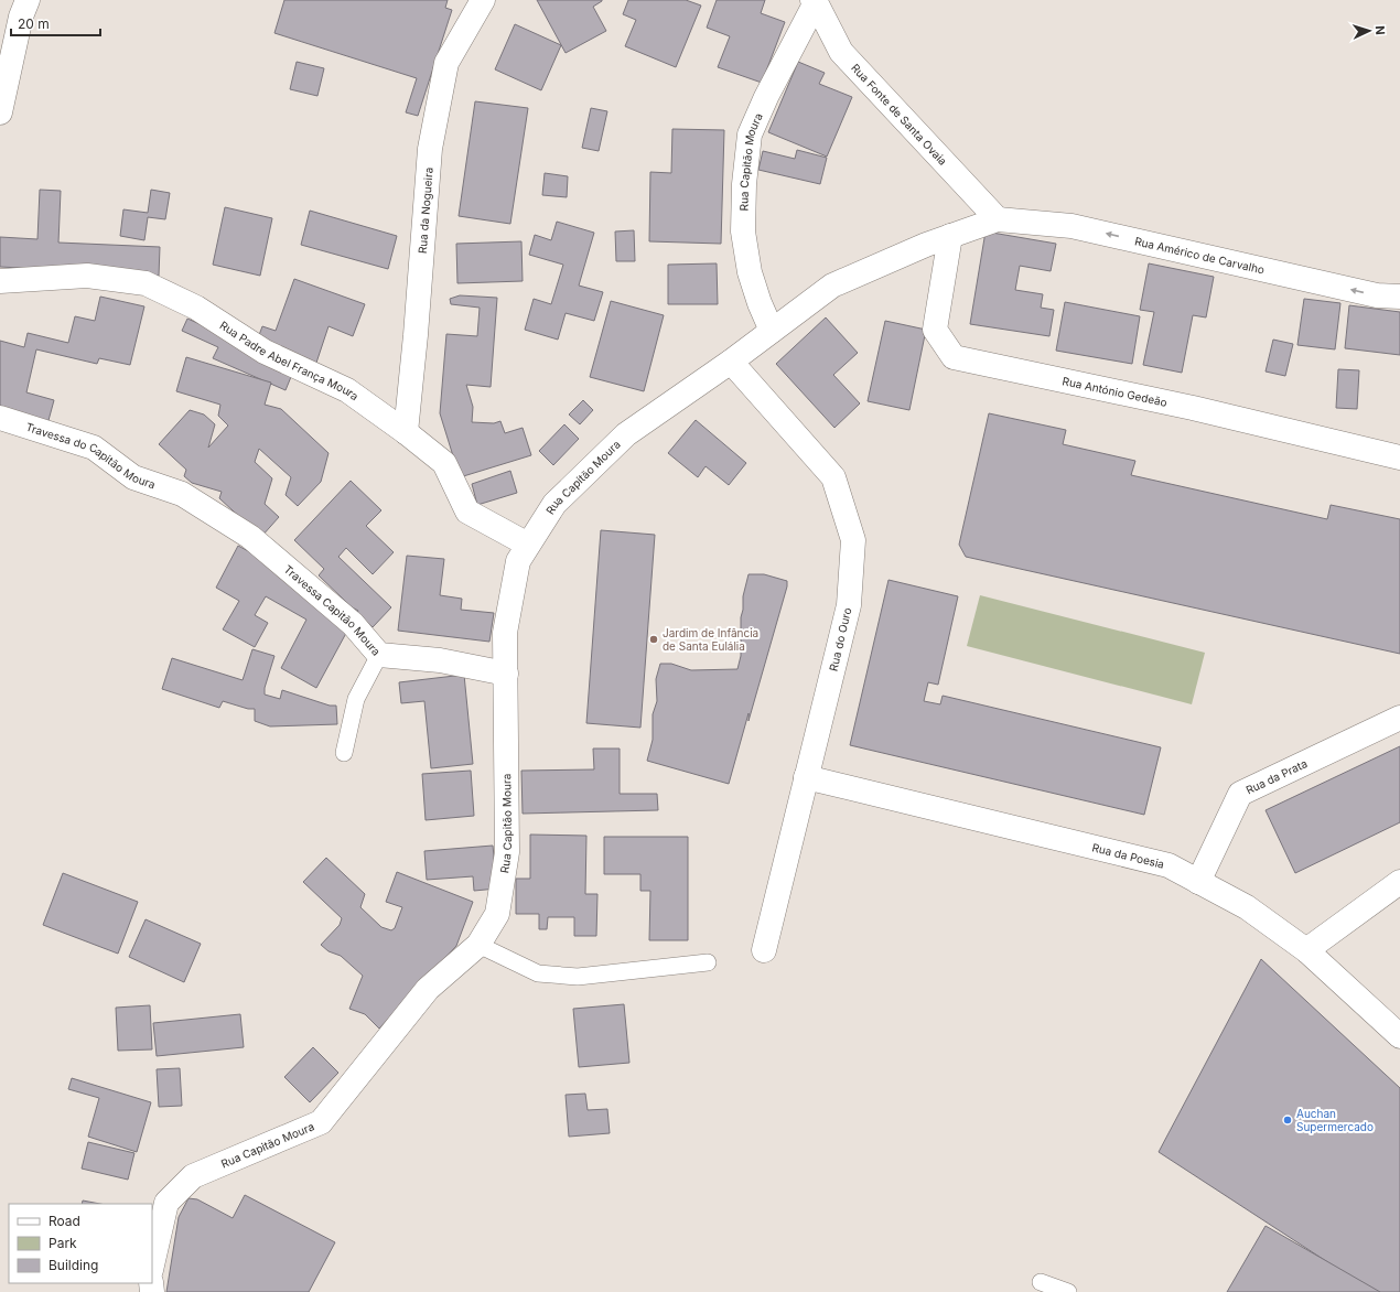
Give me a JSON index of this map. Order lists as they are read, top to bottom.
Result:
{
  "streets": {
    "street": [
      "Rua Fonte de Santa Ovaia",
      "Rua Capitão Moura",
      "Rua da Nogueira",
      "Rua Américo de Carvalho",
      "Rua Padre Abel França Moura",
      "Rua António Gedeão",
      "Travessa do Capitão Moura",
      "Travessa Capitão Moura",
      "Rua do Ouro",
      "Rua da Prata",
      "Rua da Poesia"
    ]
  },
  "crossings": [
    ["Rua Fonte de Santa Ovaia", "Rua Capitão Moura"],
    ["Rua Fonte de Santa Ovaia", "Rua Américo de Carvalho"],
    ["Rua Capitão Moura", "Rua Américo de Carvalho"],
    ["Rua Capitão Moura", "Rua Padre Abel França Moura"],
    ["Rua Capitão Moura", "Rua António Gedeão"],
    ["Rua Capitão Moura", "Travessa Capitão Moura"],
    ["Rua Capitão Moura", "Rua do Ouro"],
    ["Rua da Nogueira", "Rua Padre Abel França Moura"],
    ["Travessa do Capitão Moura", "Travessa Capitão Moura"],
    ["Rua do Ouro", "Rua da Poesia"],
    ["Rua da Prata", "Rua da Poesia"]
  ],
  "one_way": ["Rua Américo de Carvalho"],
  "places": ["Jardim de Infância de Santa Eulália", "Auchan Supermercado"],
  "legend": ["Road", "Park", "Building"],
  "scale_bar": "20 m",
  "north": "right"
}
